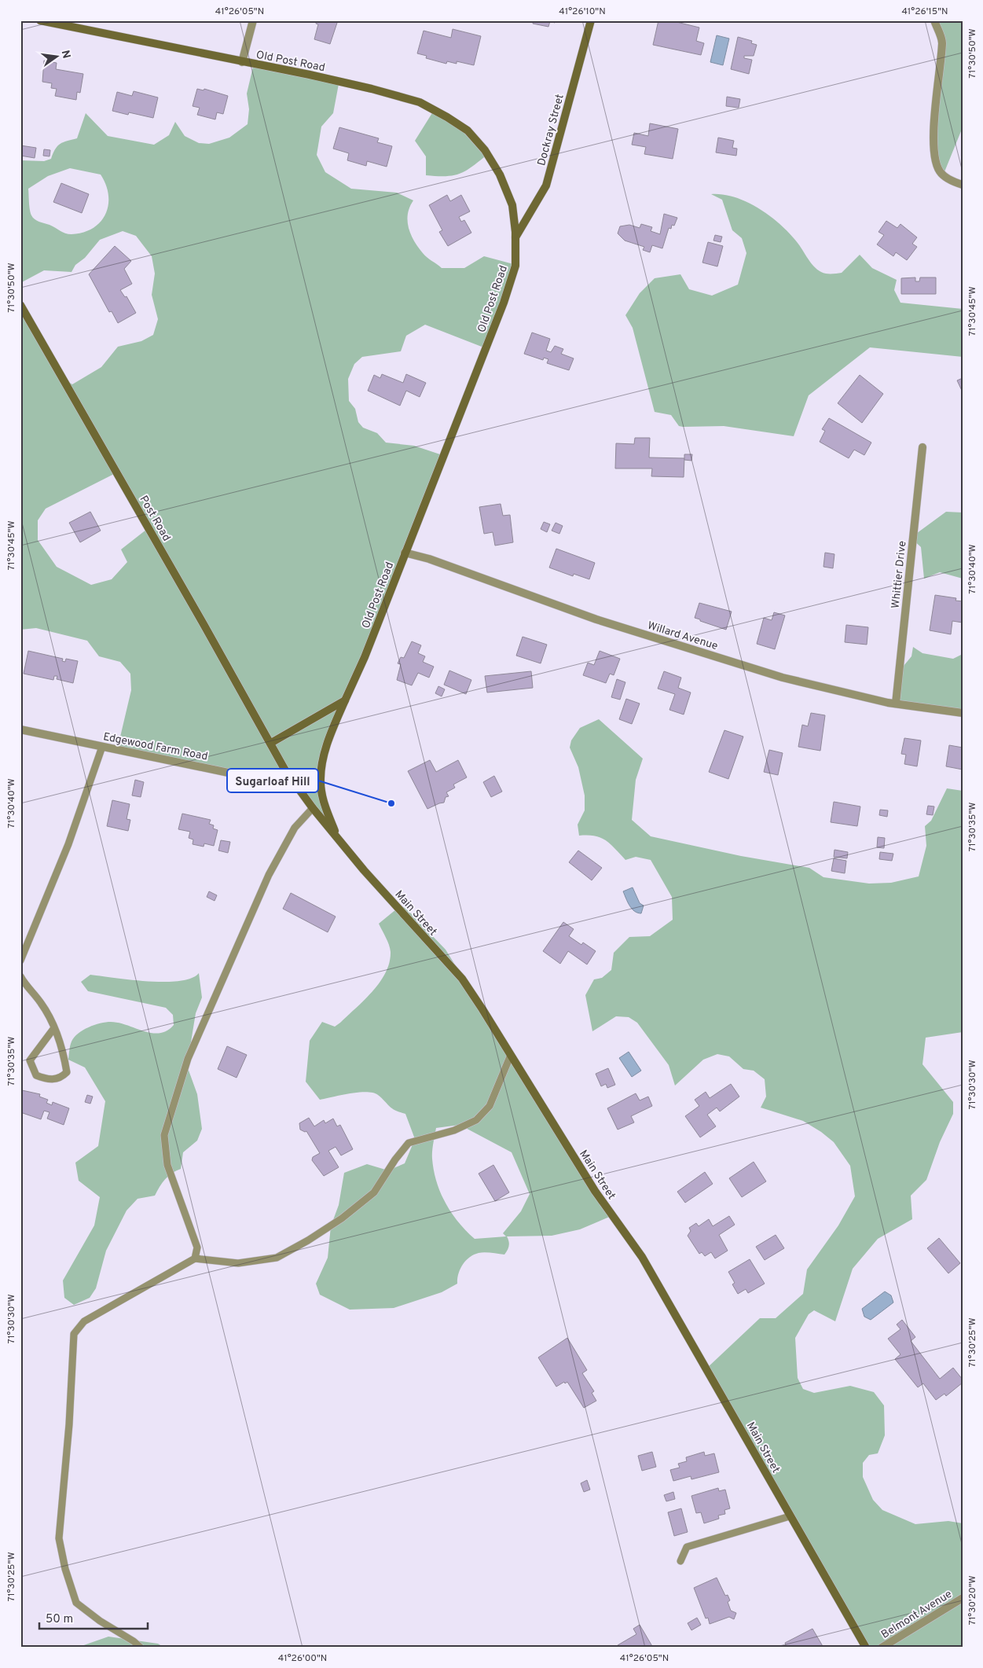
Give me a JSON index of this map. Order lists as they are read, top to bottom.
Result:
{
  "streets": {
    "main road": [
      "Old Post Road",
      "Dockray Street",
      "Post Road",
      "Main Street"
    ],
    "street": [
      "Whittier Drive",
      "Willard Avenue",
      "Edgewood Farm Road",
      "Belmont Avenue"
    ]
  },
  "crossings": [
    ["Old Post Road", "Dockray Street"],
    ["Old Post Road", "Willard Avenue"],
    ["Old Post Road", "Main Street"],
    ["Post Road", "Main Street"],
    ["Whittier Drive", "Willard Avenue"],
    ["Edgewood Farm Road", "Main Street"]
  ],
  "places": ["Sugarloaf Hill"],
  "scale_bar": "50 m",
  "north": "right",
  "coordinates": [
    "41°26'05\"N",
    "41°26'10\"N",
    "41°26'15\"N",
    "71°30'50\"W",
    "71°30'45\"W",
    "71°30'40\"W",
    "71°30'35\"W",
    "71°30'30\"W",
    "71°30'25\"W",
    "71°30'20\"W",
    "41°26'00\"N"
  ]
}
